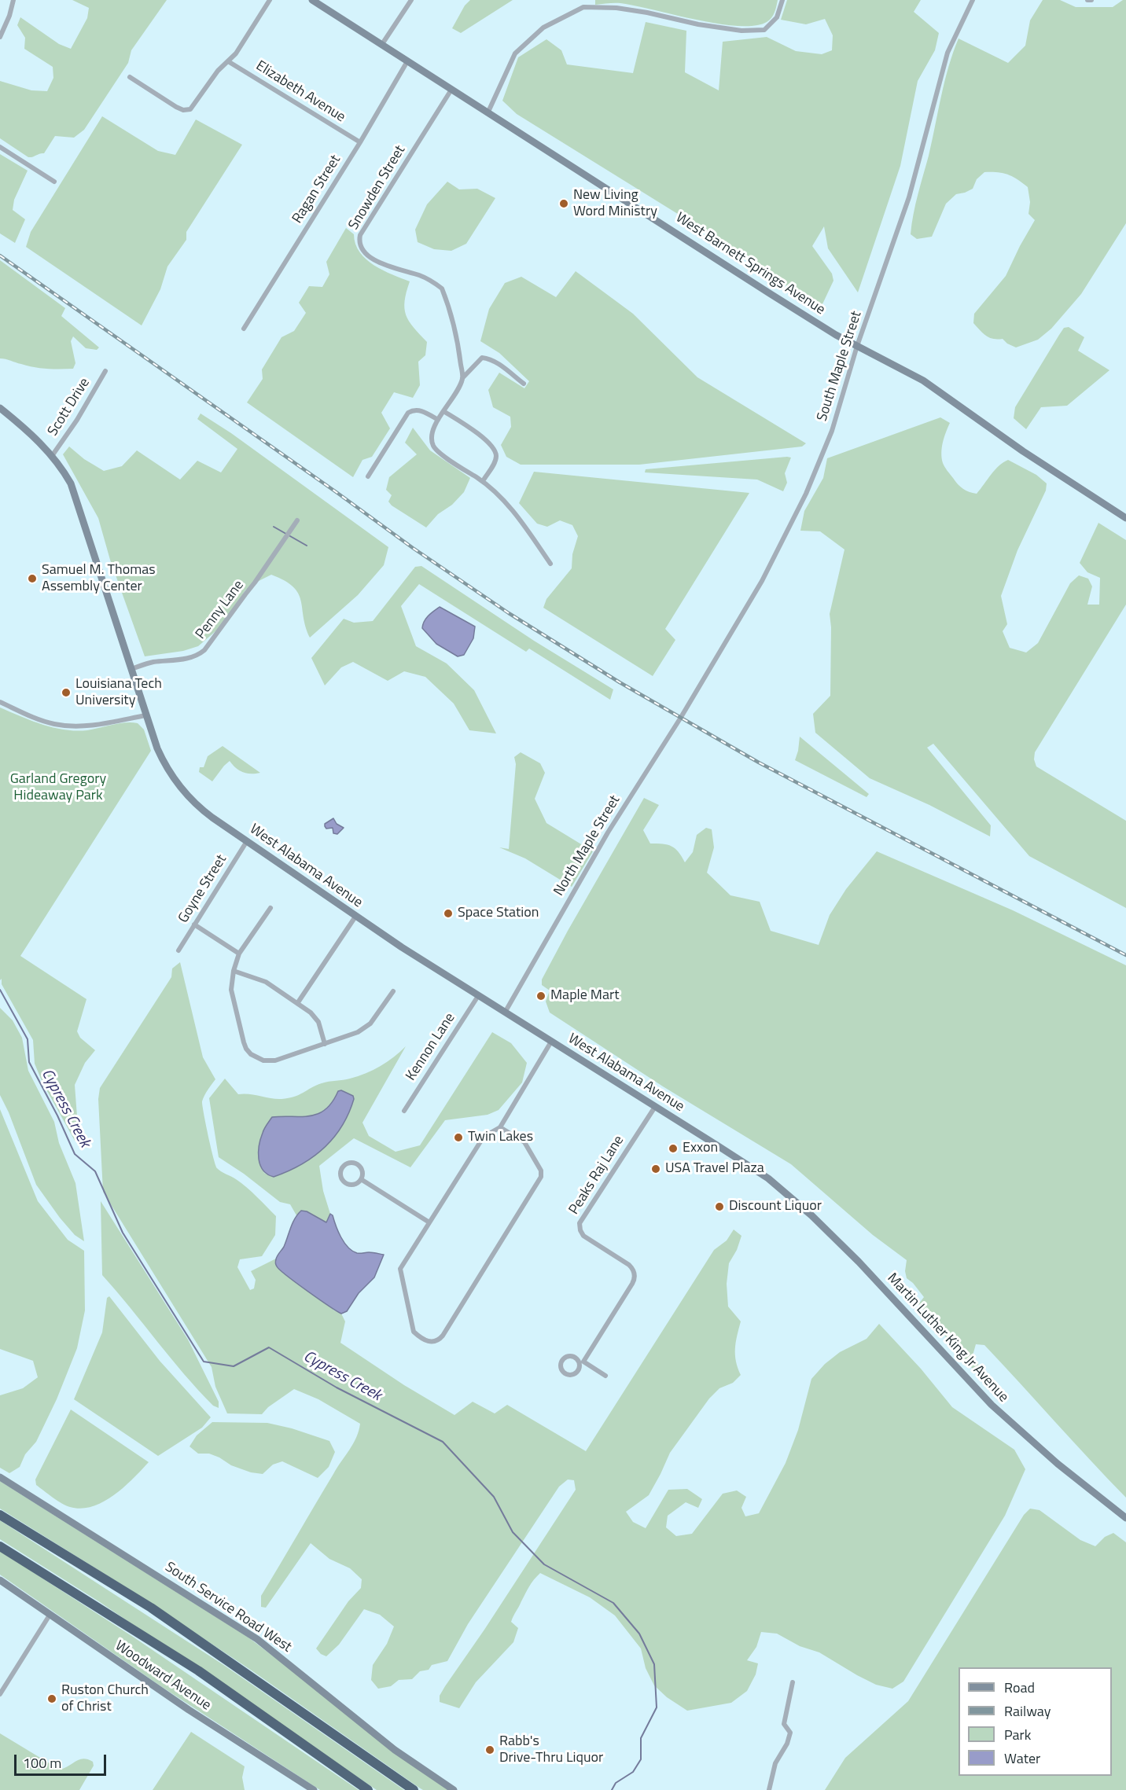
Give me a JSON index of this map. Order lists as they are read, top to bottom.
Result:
{
  "streets": {
    "main road": [
      "West Barnett Springs Avenue",
      "West Alabama Avenue",
      "Martin Luther King Jr Avenue",
      "South Service Road West",
      "Woodward Avenue"
    ],
    "street": [
      "Elizabeth Avenue",
      "Snowden Street",
      "Ragan Street",
      "South Maple Street",
      "Scott Drive",
      "Penny Lane",
      "North Maple Street",
      "Goyne Street",
      "Kennon Lane",
      "Peaks Raj Lane"
    ]
  },
  "crossings": [
    ["Elizabeth Avenue", "Ragan Street"],
    ["Snowden Street", "West Barnett Springs Avenue"],
    ["Ragan Street", "West Barnett Springs Avenue"],
    ["West Barnett Springs Avenue", "South Maple Street"],
    ["South Maple Street", "North Maple Street"],
    ["Scott Drive", "West Alabama Avenue"],
    ["Penny Lane", "West Alabama Avenue"],
    ["North Maple Street", "West Alabama Avenue"],
    ["West Alabama Avenue", "Goyne Street"],
    ["West Alabama Avenue", "Kennon Lane"],
    ["West Alabama Avenue", "Peaks Raj Lane"],
    ["West Alabama Avenue", "Martin Luther King Jr Avenue"]
  ],
  "water": ["Cypress Creek"],
  "parks": ["Garland Gregory Hideaway Park"],
  "places": [
    "New Living Word Ministry",
    "Samuel M. Thomas Assembly Center",
    "Louisiana Tech University",
    "Space Station",
    "Maple Mart",
    "Twin Lakes",
    "Exxon",
    "USA Travel Plaza",
    "Discount Liquor",
    "Ruston Church of Christ",
    "Rabb's Drive-Thru Liquor"
  ],
  "legend": [
    "Road",
    "Railway",
    "Park",
    "Water"
  ],
  "scale_bar": "100 m"
}
